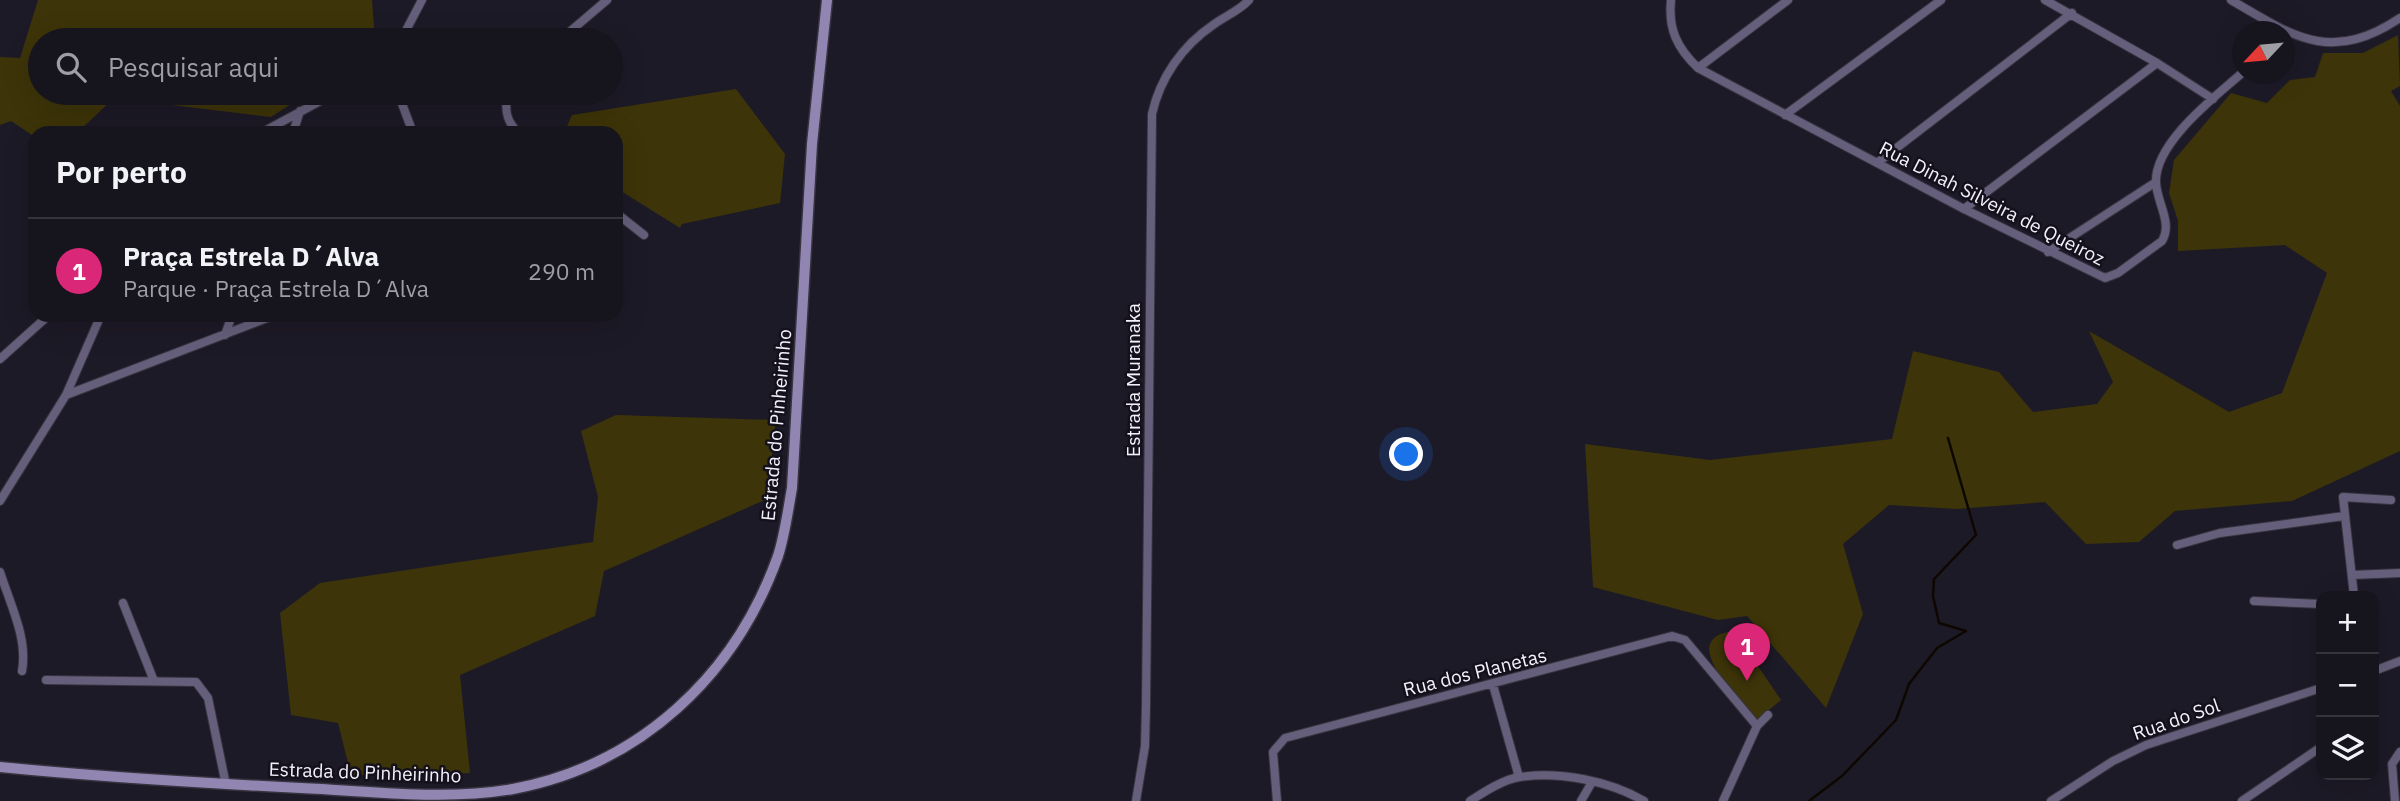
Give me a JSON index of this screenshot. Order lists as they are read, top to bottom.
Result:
{
  "streets": {
    "main road": ["Estrada do Pinheirinho"],
    "street": [
      "Rua Dinah Silveira de Queiroz",
      "Estrada Muranaka",
      "Rua dos Planetas",
      "Rua do Sol"
    ]
  },
  "north": "bottom left",
  "page": {
    "search": "Pesquisar aqui",
    "heading": "Por perto",
    "list": [
      {
        "mark": "1",
        "name": "Praça Estrela D´Alva",
        "note": "Parque · Praça Estrela D´Alva",
        "value": "290 m"
      }
    ],
    "map_buttons": ["+", "−"],
    "pins": "1"
  }
}
